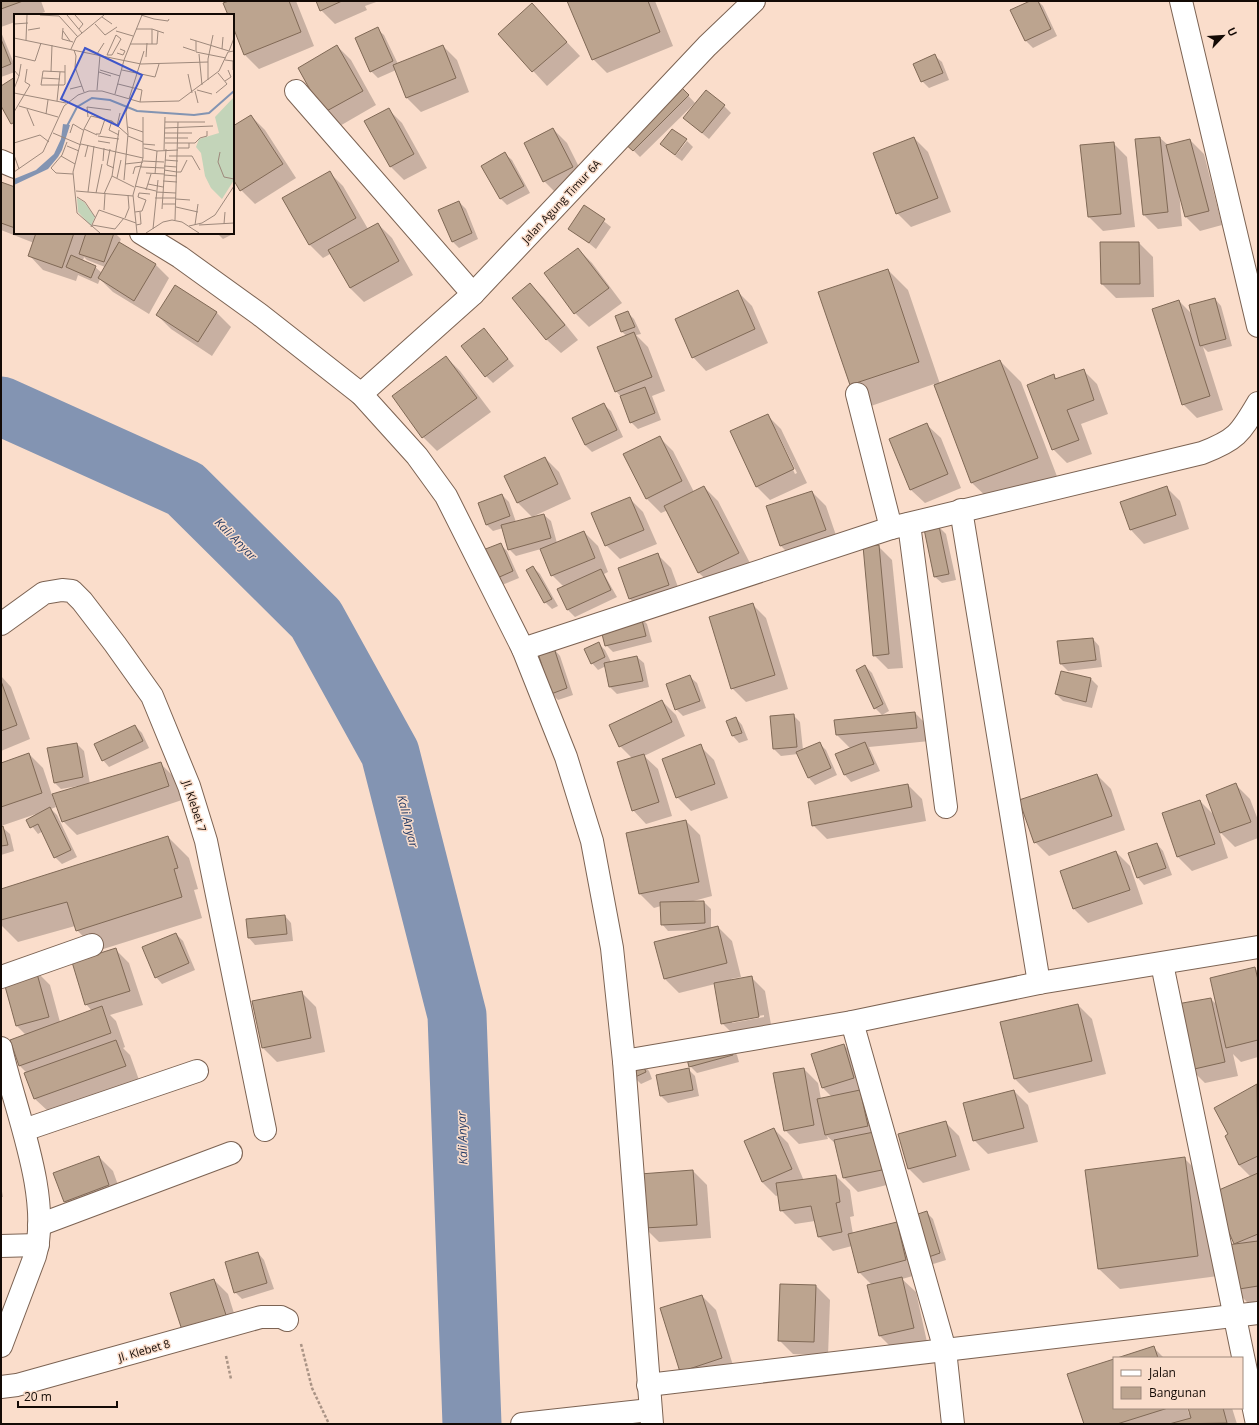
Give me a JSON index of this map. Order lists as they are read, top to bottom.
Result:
{
  "streets": {
    "street": ["Jalan Agung Timur 6A", "Jl. Klebet 7", "Jl. Klebet 8"]
  },
  "water": ["Kali Anyar"],
  "legend": ["Jalan", "Bangunan"],
  "scale_bar": "20 m",
  "north": "top right"
}
